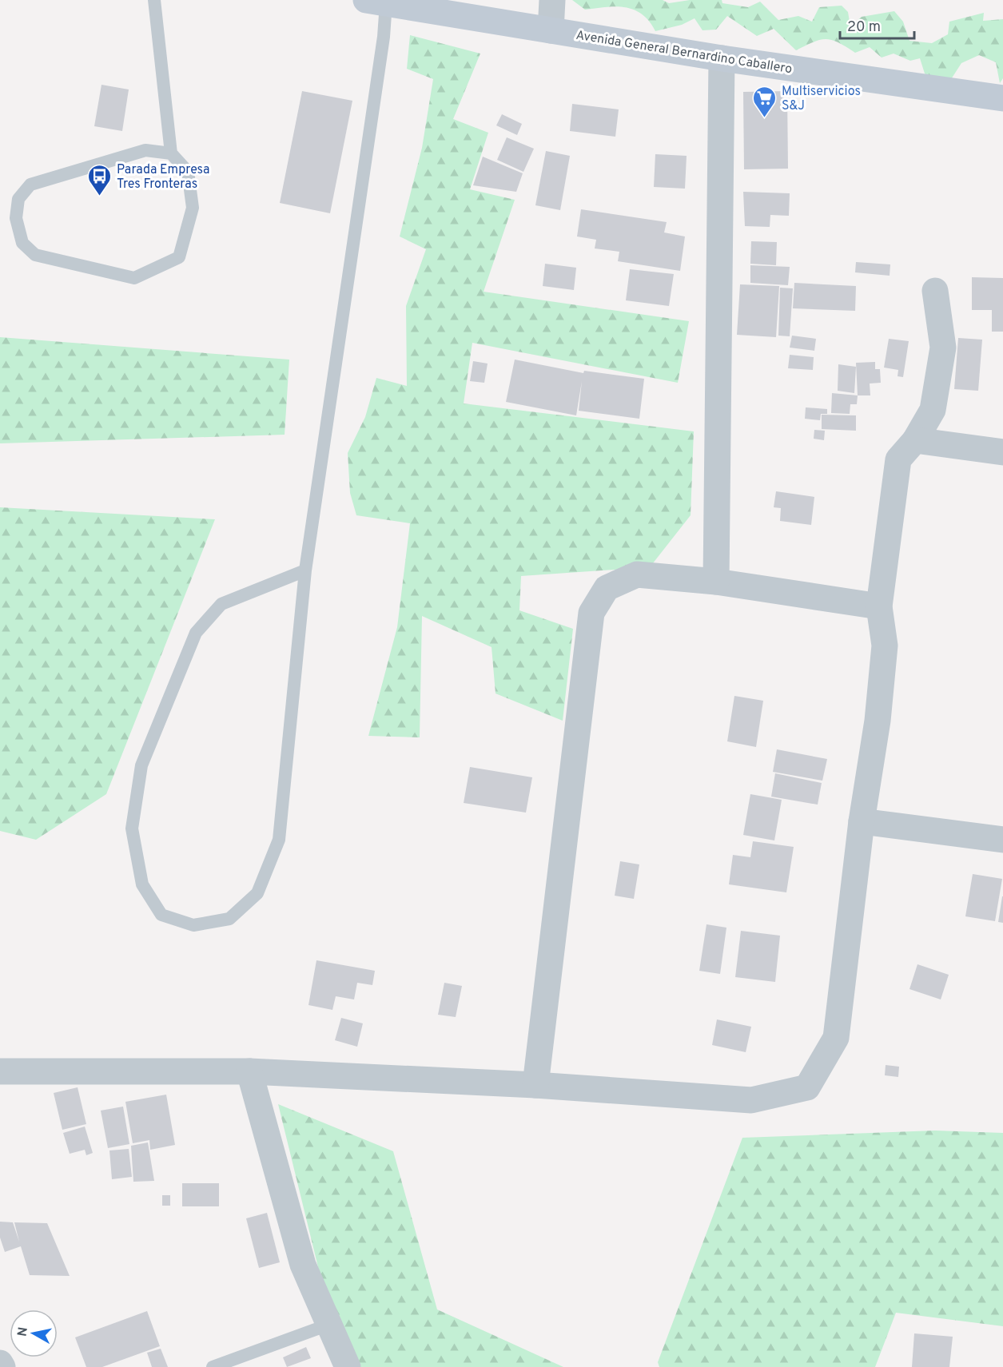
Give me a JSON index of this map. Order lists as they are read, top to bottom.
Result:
{
  "streets": {
    "main road": ["Avenida General Bernardino Caballero"]
  },
  "places": {
    "supermarket": ["Multiservicios S&J"],
    "bus stop": ["Parada Empresa Tres Fronteras"]
  },
  "scale_bar": "20 m",
  "north": "left"
}
